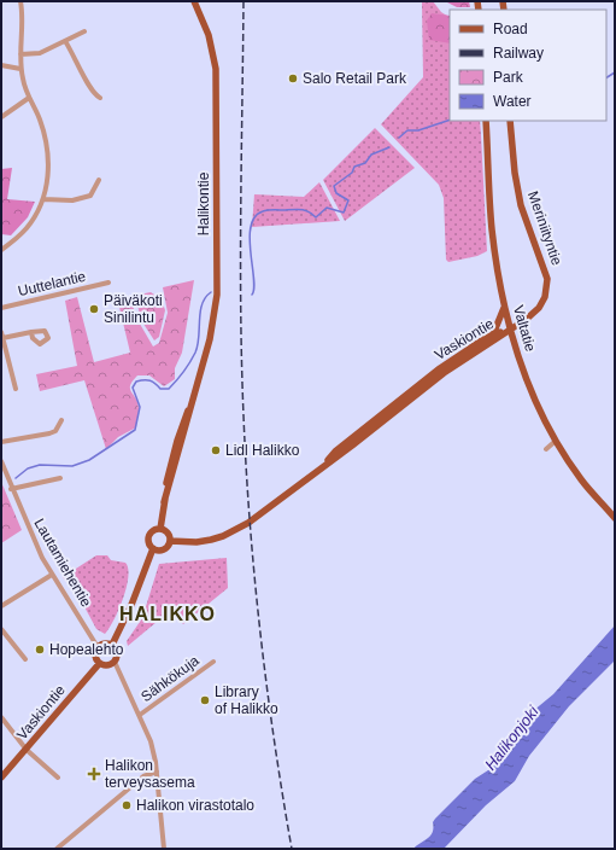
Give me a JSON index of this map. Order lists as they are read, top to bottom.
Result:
{
  "streets": {
    "main road": [
      "Halikontie",
      "Meriniityntie",
      "Valtatie",
      "Vaskiontie"
    ],
    "street": ["Uuttelantie", "Lautamiehentie", "Sähkökuja"]
  },
  "crossings": [
    ["Halikontie", "Vaskiontie"],
    ["Meriniityntie", "Valtatie"],
    ["Meriniityntie", "Vaskiontie"],
    ["Valtatie", "Vaskiontie"],
    ["Vaskiontie", "Lautamiehentie"]
  ],
  "districts": ["HALIKKO"],
  "water": ["Halikonjoki"],
  "places": {
    "other": [
      "Salo Retail Park",
      "Päiväkoti Sinilintu",
      "Lidl Halikko",
      "Hopealehto",
      "Library of Halikko",
      "Halikon virastotalo"
    ],
    "health": ["Halikon terveysasema"]
  },
  "legend": [
    "Road",
    "Railway",
    "Park",
    "Water"
  ]
}
